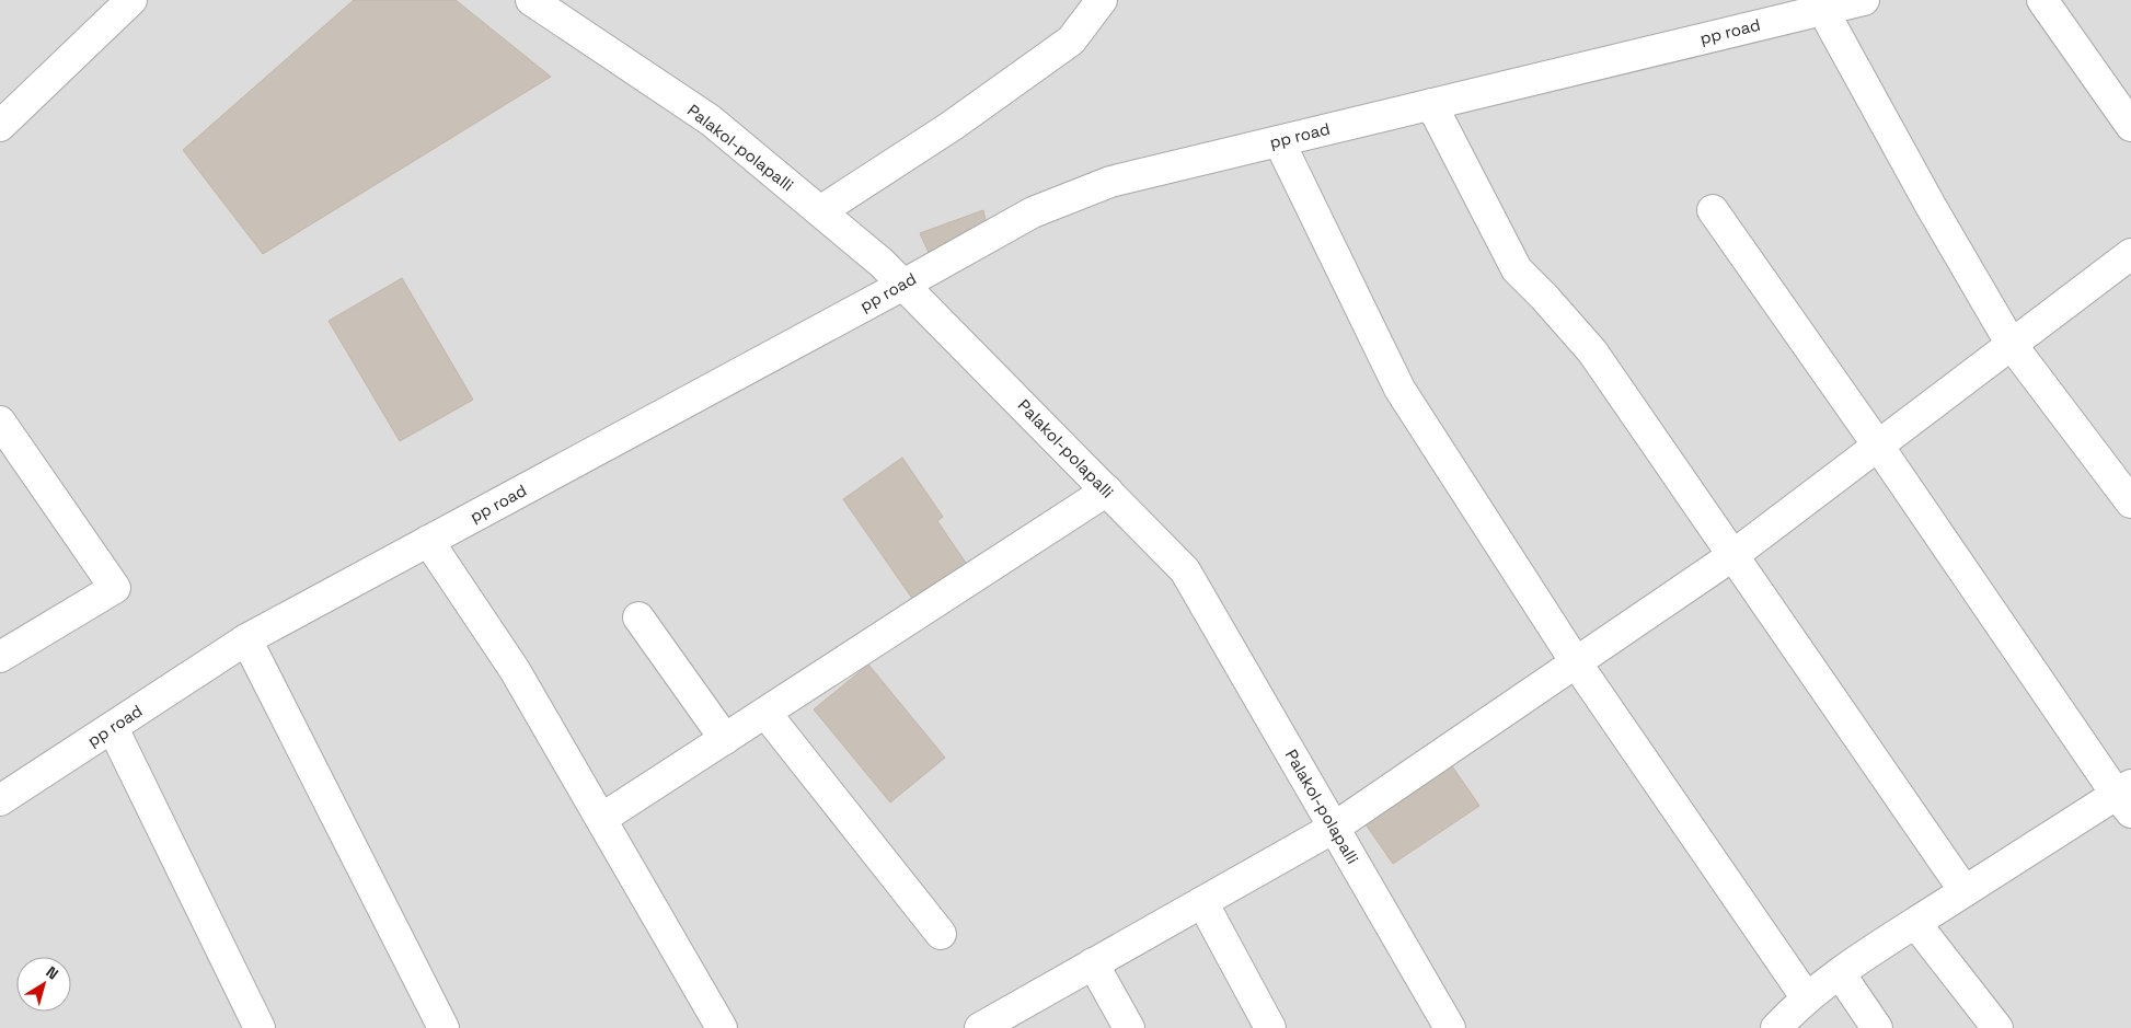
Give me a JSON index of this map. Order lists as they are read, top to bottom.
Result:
{
  "streets": {
    "street": ["pp road", "Palakol-polapalli"]
  },
  "crossings": [
    ["pp road", "Palakol-polapalli"]
  ],
  "north": "top right"
}
